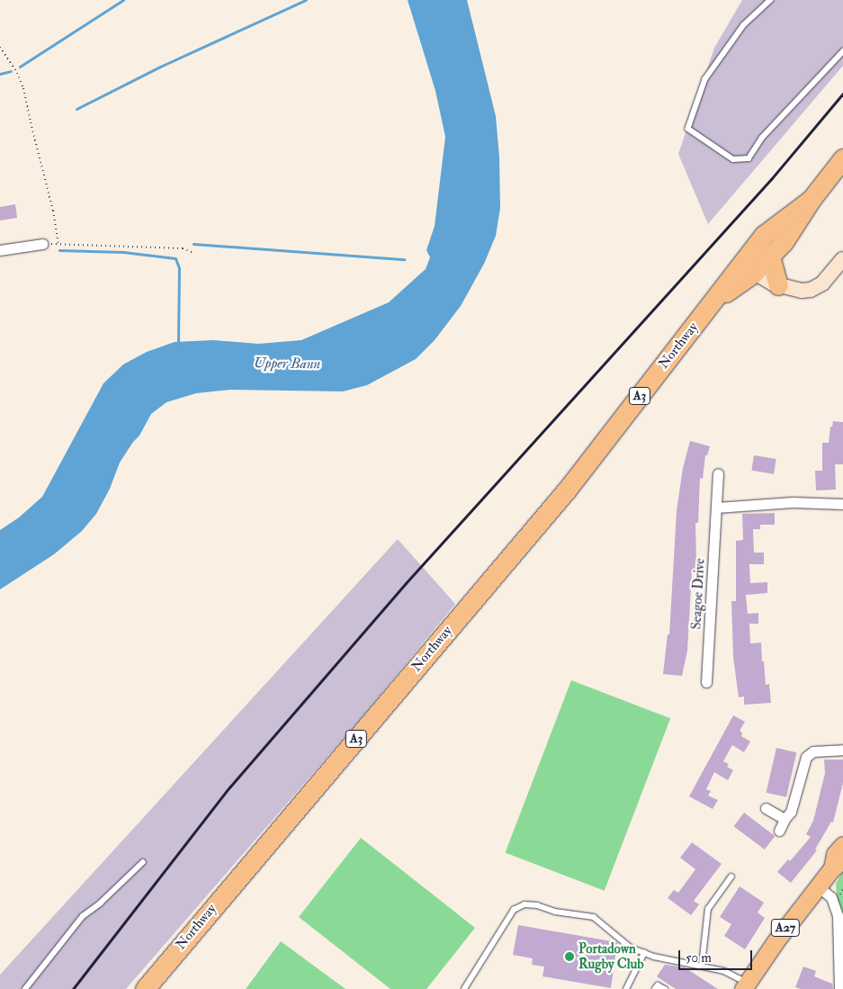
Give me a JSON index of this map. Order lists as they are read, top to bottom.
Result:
{
  "streets": {
    "highway": ["Northway", "A3"],
    "main road": ["A27"],
    "street": ["Seagoe Drive"]
  },
  "water": ["Upper Bann"],
  "places": ["Portadown Rugby Club"],
  "scale_bar": "50 m"
}
